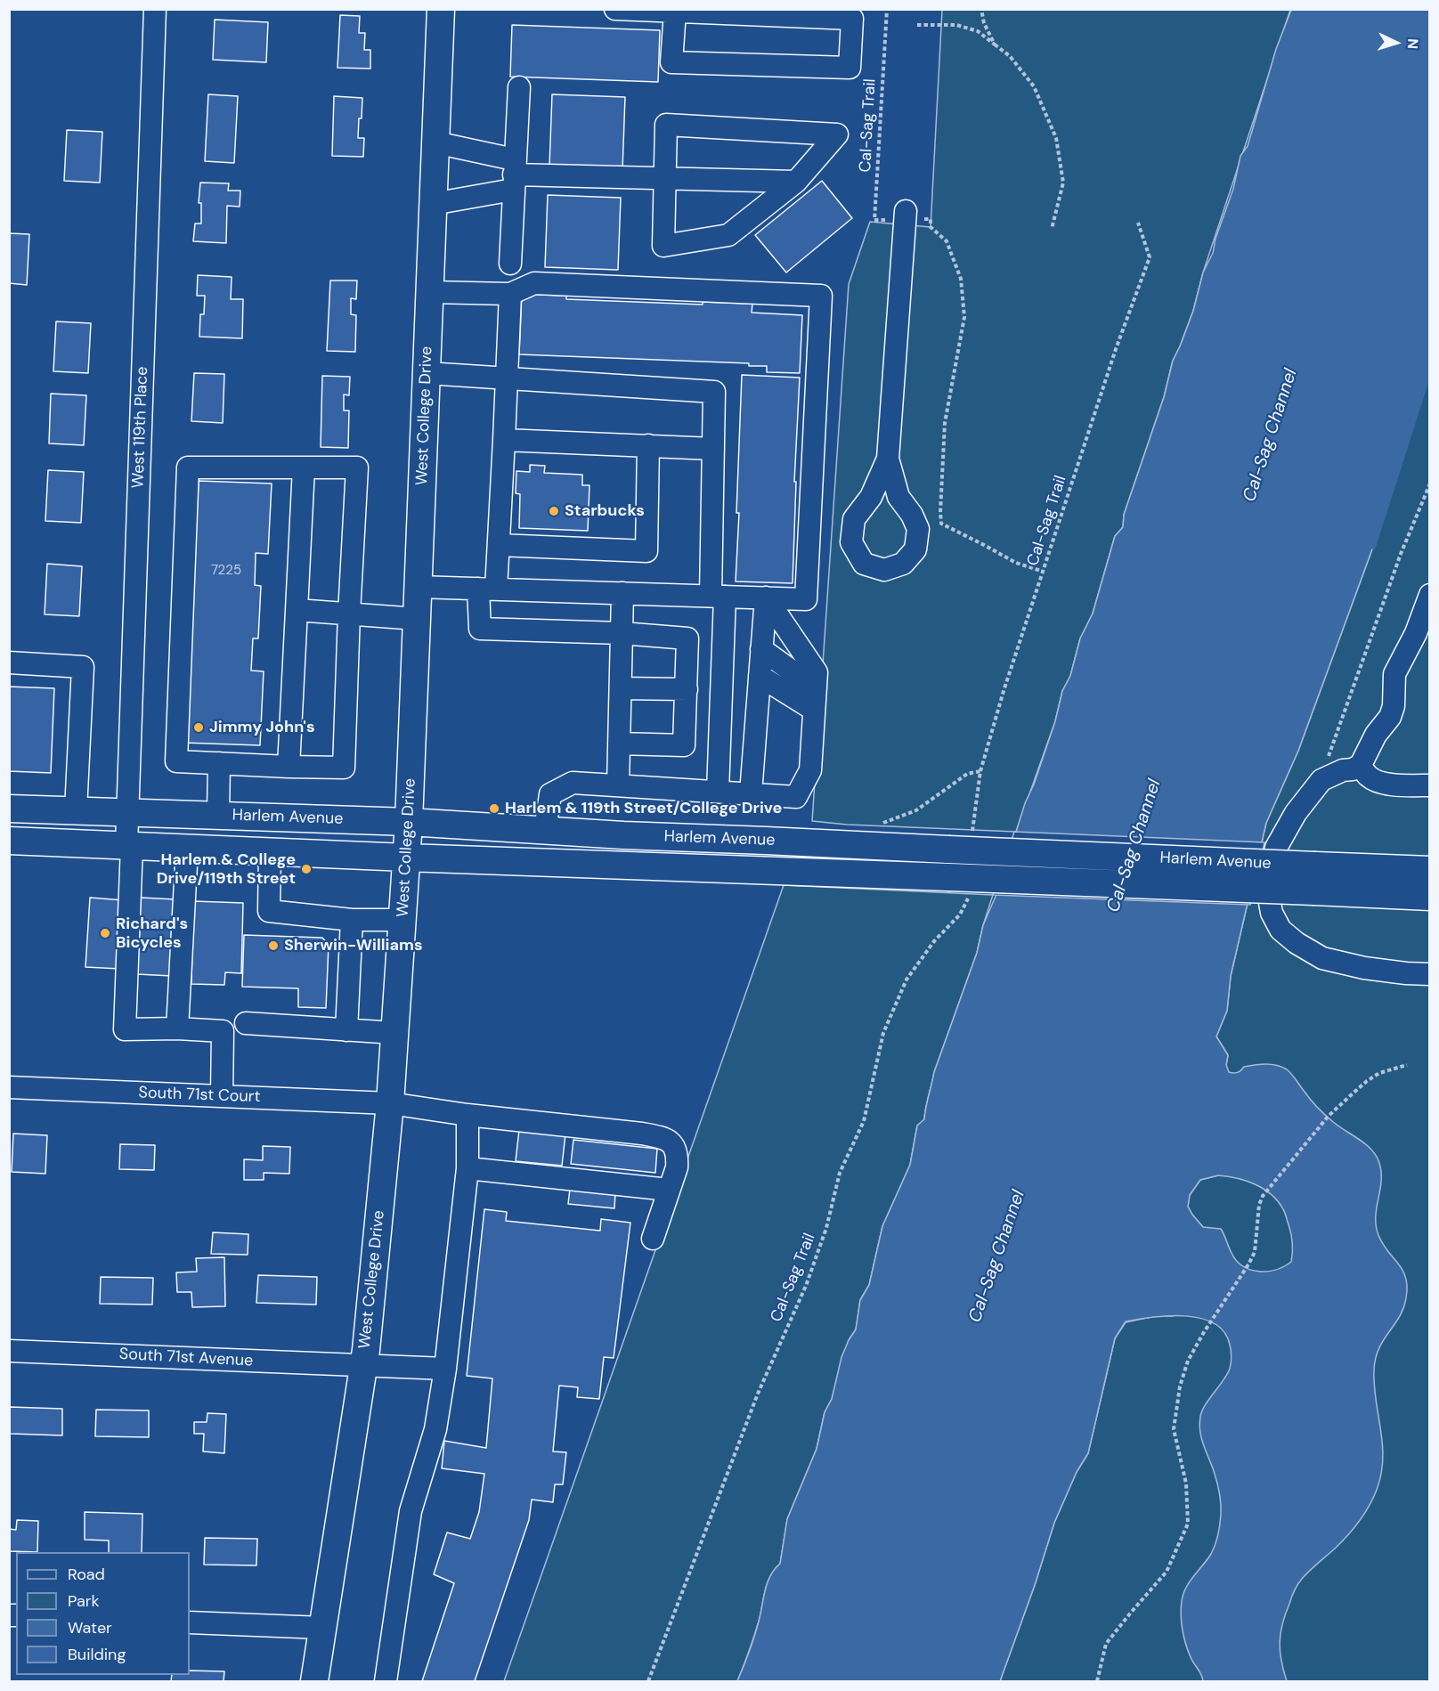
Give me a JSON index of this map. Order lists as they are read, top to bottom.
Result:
{
  "streets": {
    "main road": ["West College Drive", "Harlem Avenue"],
    "street": ["West 119th Place", "South 71st Court", "South 71st Avenue"],
    "path": ["Cal-Sag Trail"]
  },
  "crossings": [
    ["Cal-Sag Trail", "Harlem Avenue"],
    ["West College Drive", "Harlem Avenue"],
    ["West College Drive", "South 71st Court"],
    ["West College Drive", "South 71st Avenue"],
    ["West 119th Place", "Harlem Avenue"]
  ],
  "water": ["Cal-Sag Channel"],
  "places": [
    "Starbucks",
    "Jimmy John's",
    "Harlem & 119th Street/College Drive",
    "Harlem & College Drive/119th Street",
    "Richard's Bicycles",
    "Sherwin-Williams"
  ],
  "house_numbers": ["7225"],
  "legend": [
    "Road",
    "Park",
    "Water",
    "Building"
  ],
  "north": "right"
}
